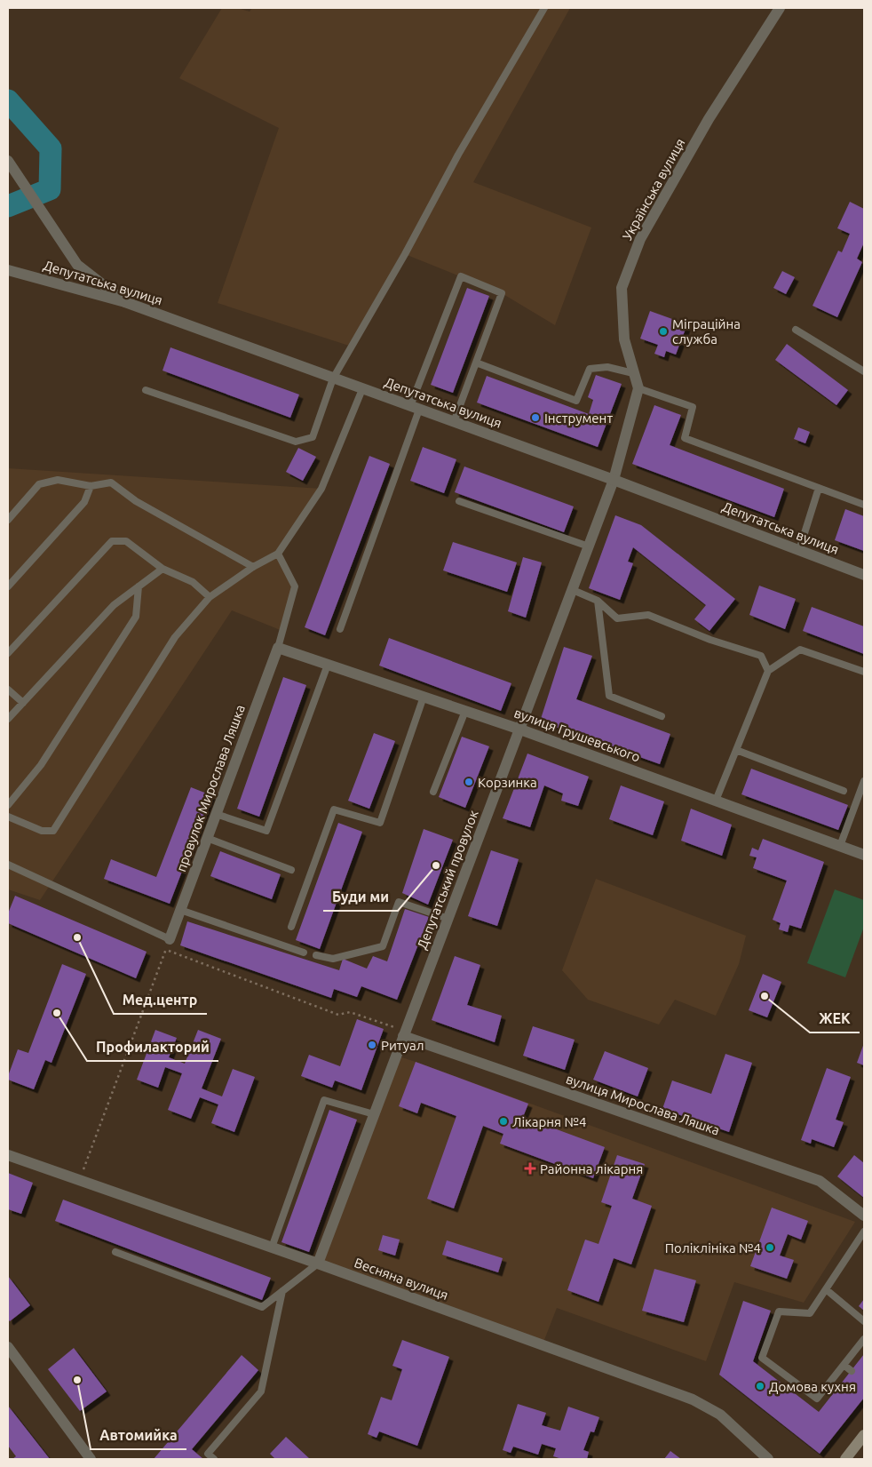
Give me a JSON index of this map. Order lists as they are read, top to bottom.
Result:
{
  "streets": {
    "street": [
      "Українська вулиця",
      "Депутатська вулиця",
      "вулиця Грушевського",
      "провулок Мирослава Ляшка",
      "Депутатський провулок",
      "вулиця Мирослава Ляшка",
      "Весняна вулиця"
    ]
  },
  "crossings": [
    ["Депутатська вулиця", "Депутатський провулок"],
    ["вулиця Грушевського", "провулок Мирослава Ляшка"],
    ["вулиця Грушевського", "Депутатський провулок"],
    ["Депутатський провулок", "вулиця Мирослава Ляшка"],
    ["Депутатський провулок", "Весняна вулиця"]
  ],
  "places": {
    "other": [
      "Міграційна служба",
      "Інструмент",
      "Корзинка",
      "Буди ми",
      "Мед.центр",
      "ЖЕК",
      "Профилакторий",
      "Ритуал",
      "Лікарня №4",
      "Поліклініка №4",
      "Автомийка",
      "Домова кухня"
    ],
    "health": ["Районна лікарня"]
  }
}
